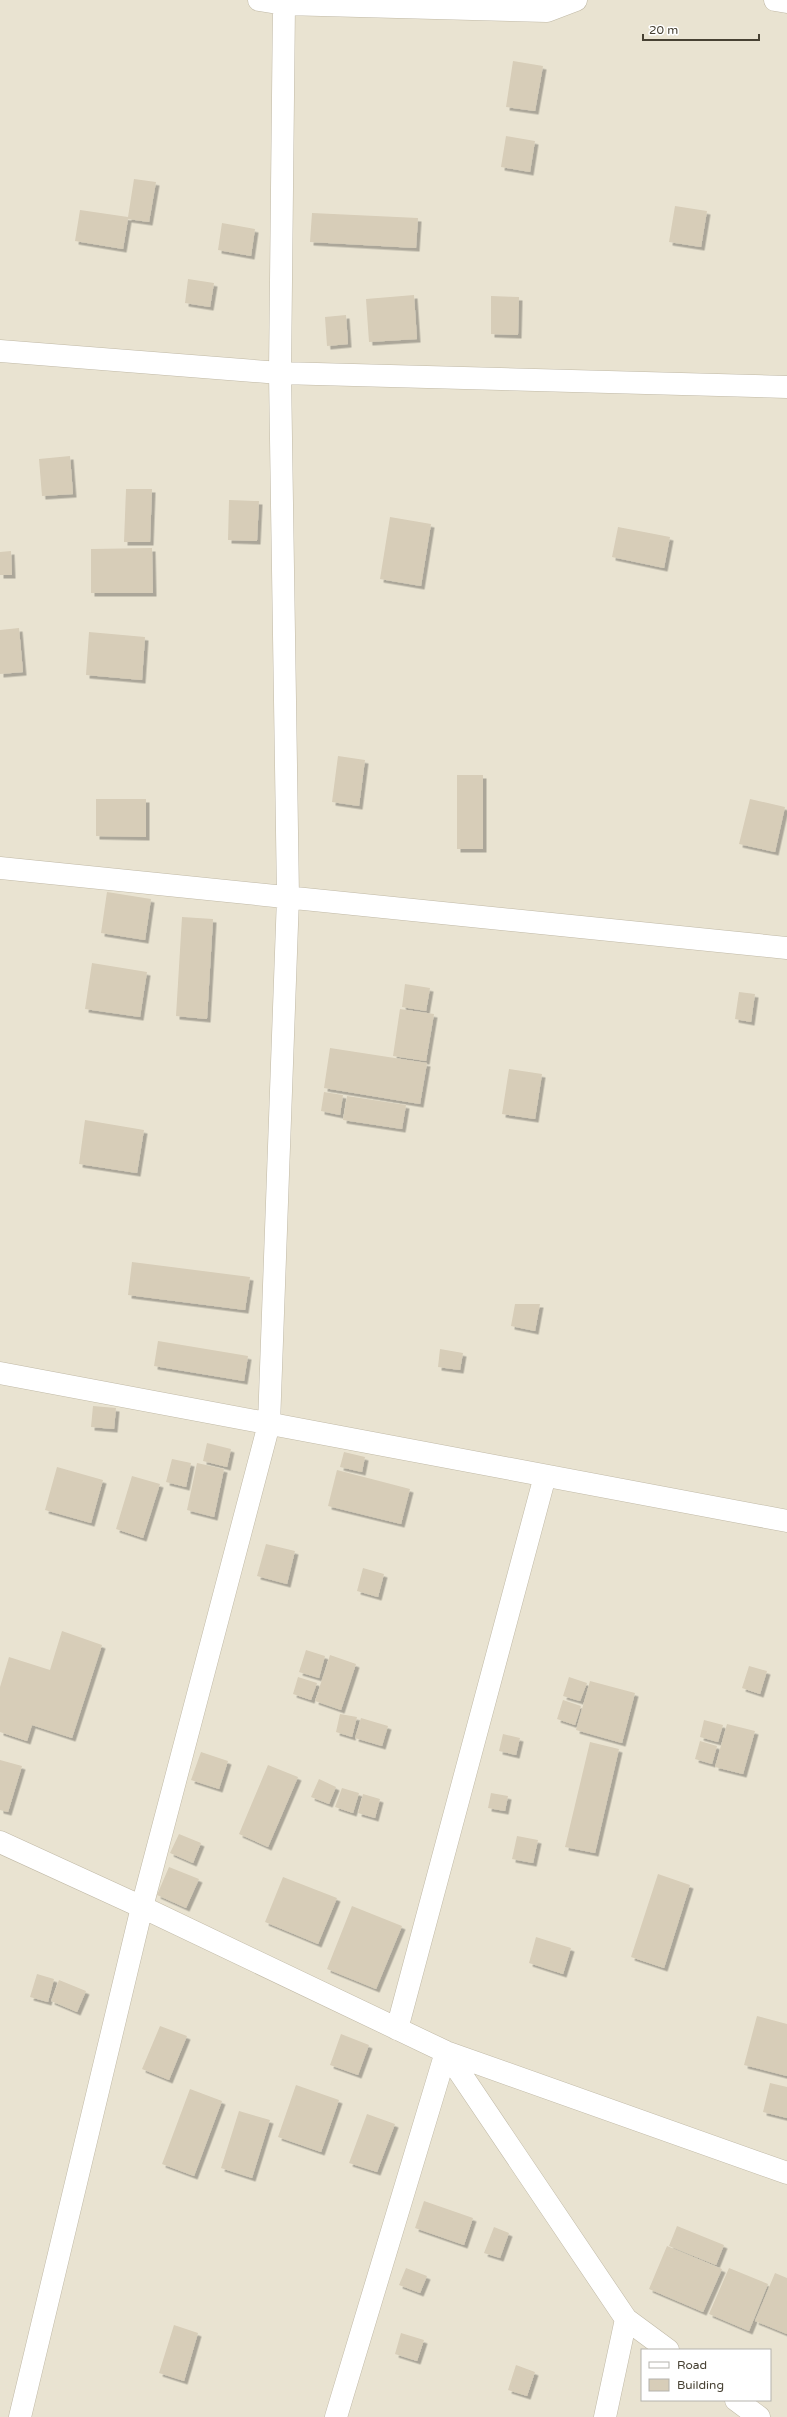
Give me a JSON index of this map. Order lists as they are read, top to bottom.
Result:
{
  "legend": ["Road", "Building"],
  "scale_bar": "20 m"
}
